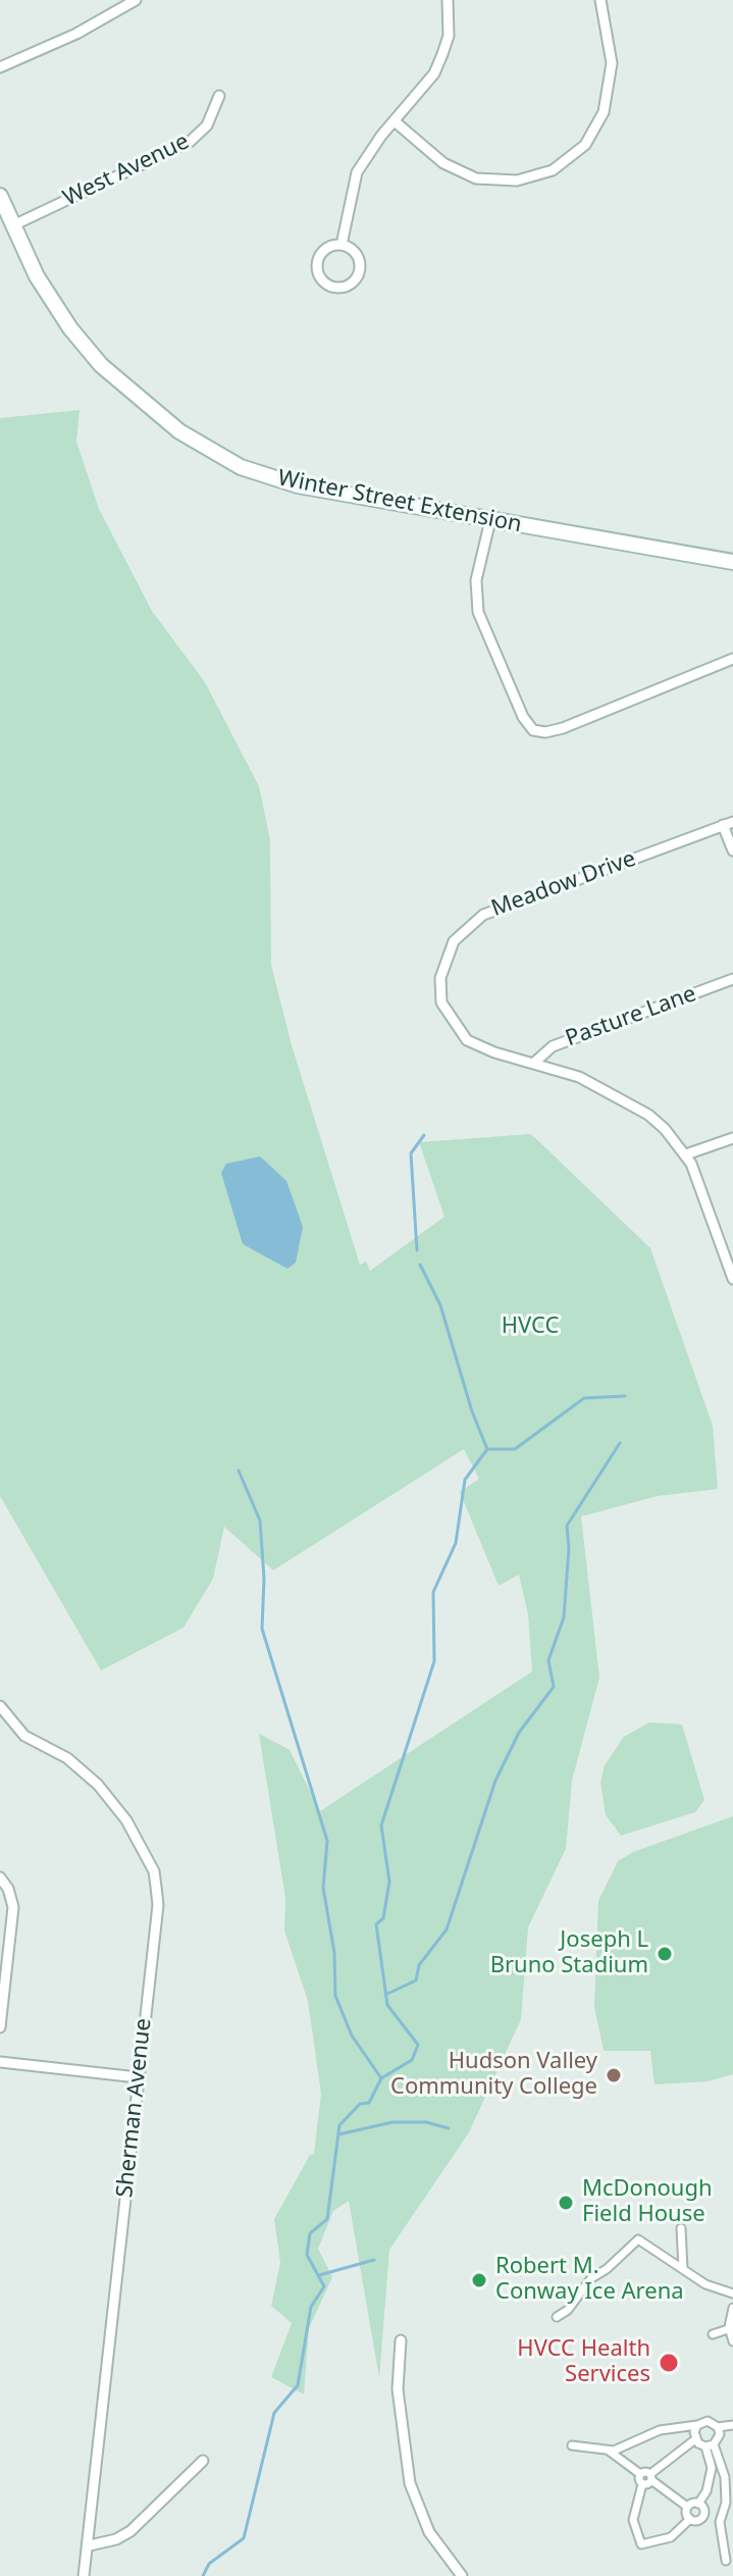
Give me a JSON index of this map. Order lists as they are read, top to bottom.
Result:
{
  "streets": {
    "main road": ["Winter Street Extension"],
    "street": [
      "West Avenue",
      "Meadow Drive",
      "Pasture Lane",
      "Sherman Avenue"
    ]
  },
  "crossings": [
    ["West Avenue", "Winter Street Extension"],
    ["Meadow Drive", "Pasture Lane"]
  ],
  "parks": ["HVCC"],
  "places": [
    "Joseph L Bruno Stadium",
    "Hudson Valley Community College",
    "McDonough Field House",
    "Robert M. Conway Ice Arena",
    "HVCC Health Services"
  ]
}
